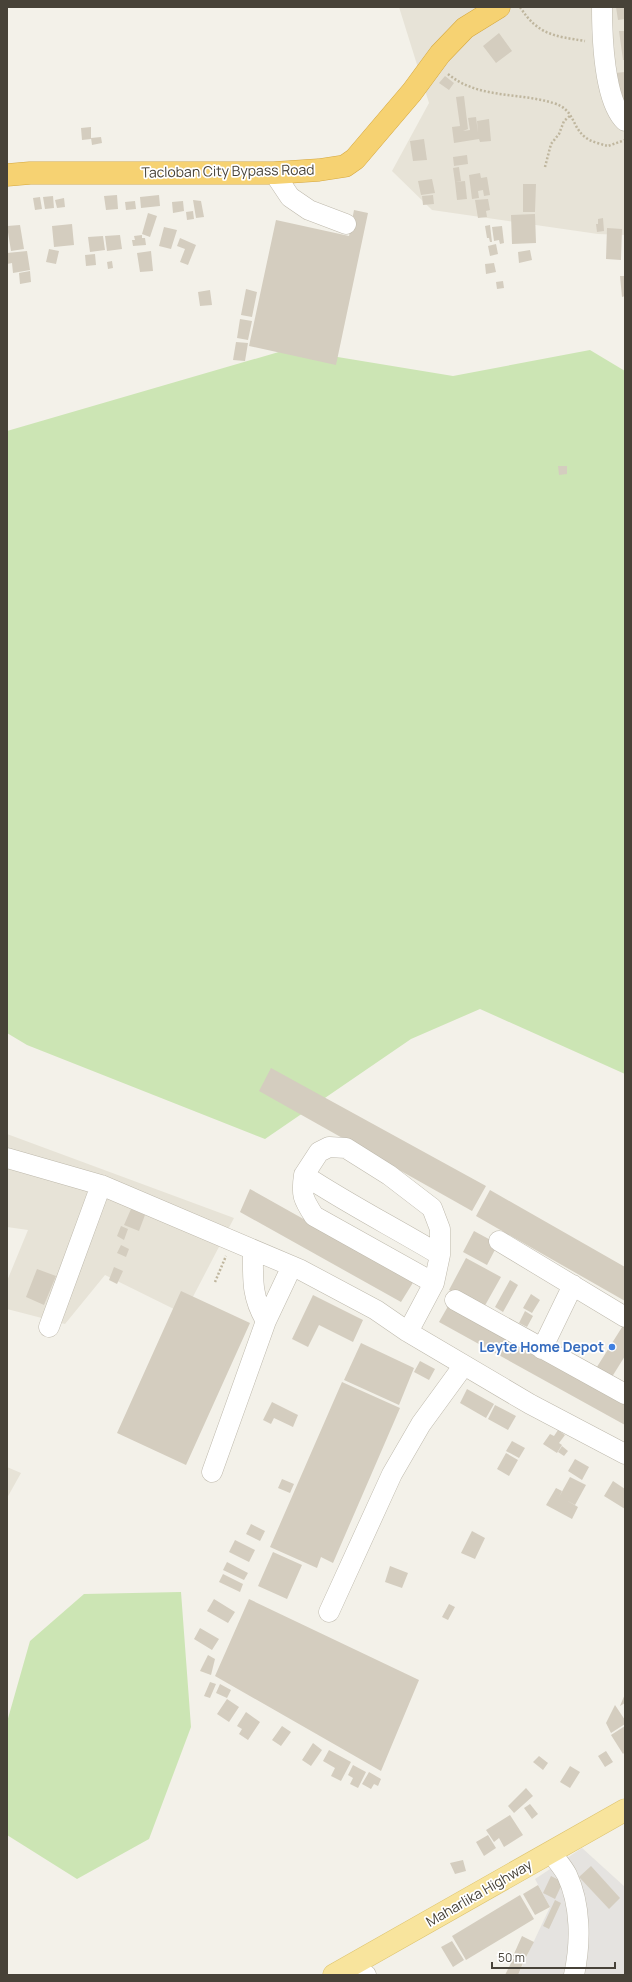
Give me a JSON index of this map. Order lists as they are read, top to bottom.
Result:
{
  "streets": {
    "highway": ["Tacloban City Bypass Road"],
    "main road": ["Maharlika Highway"]
  },
  "places": ["Leyte Home Depot"],
  "scale_bar": "50 m"
}
